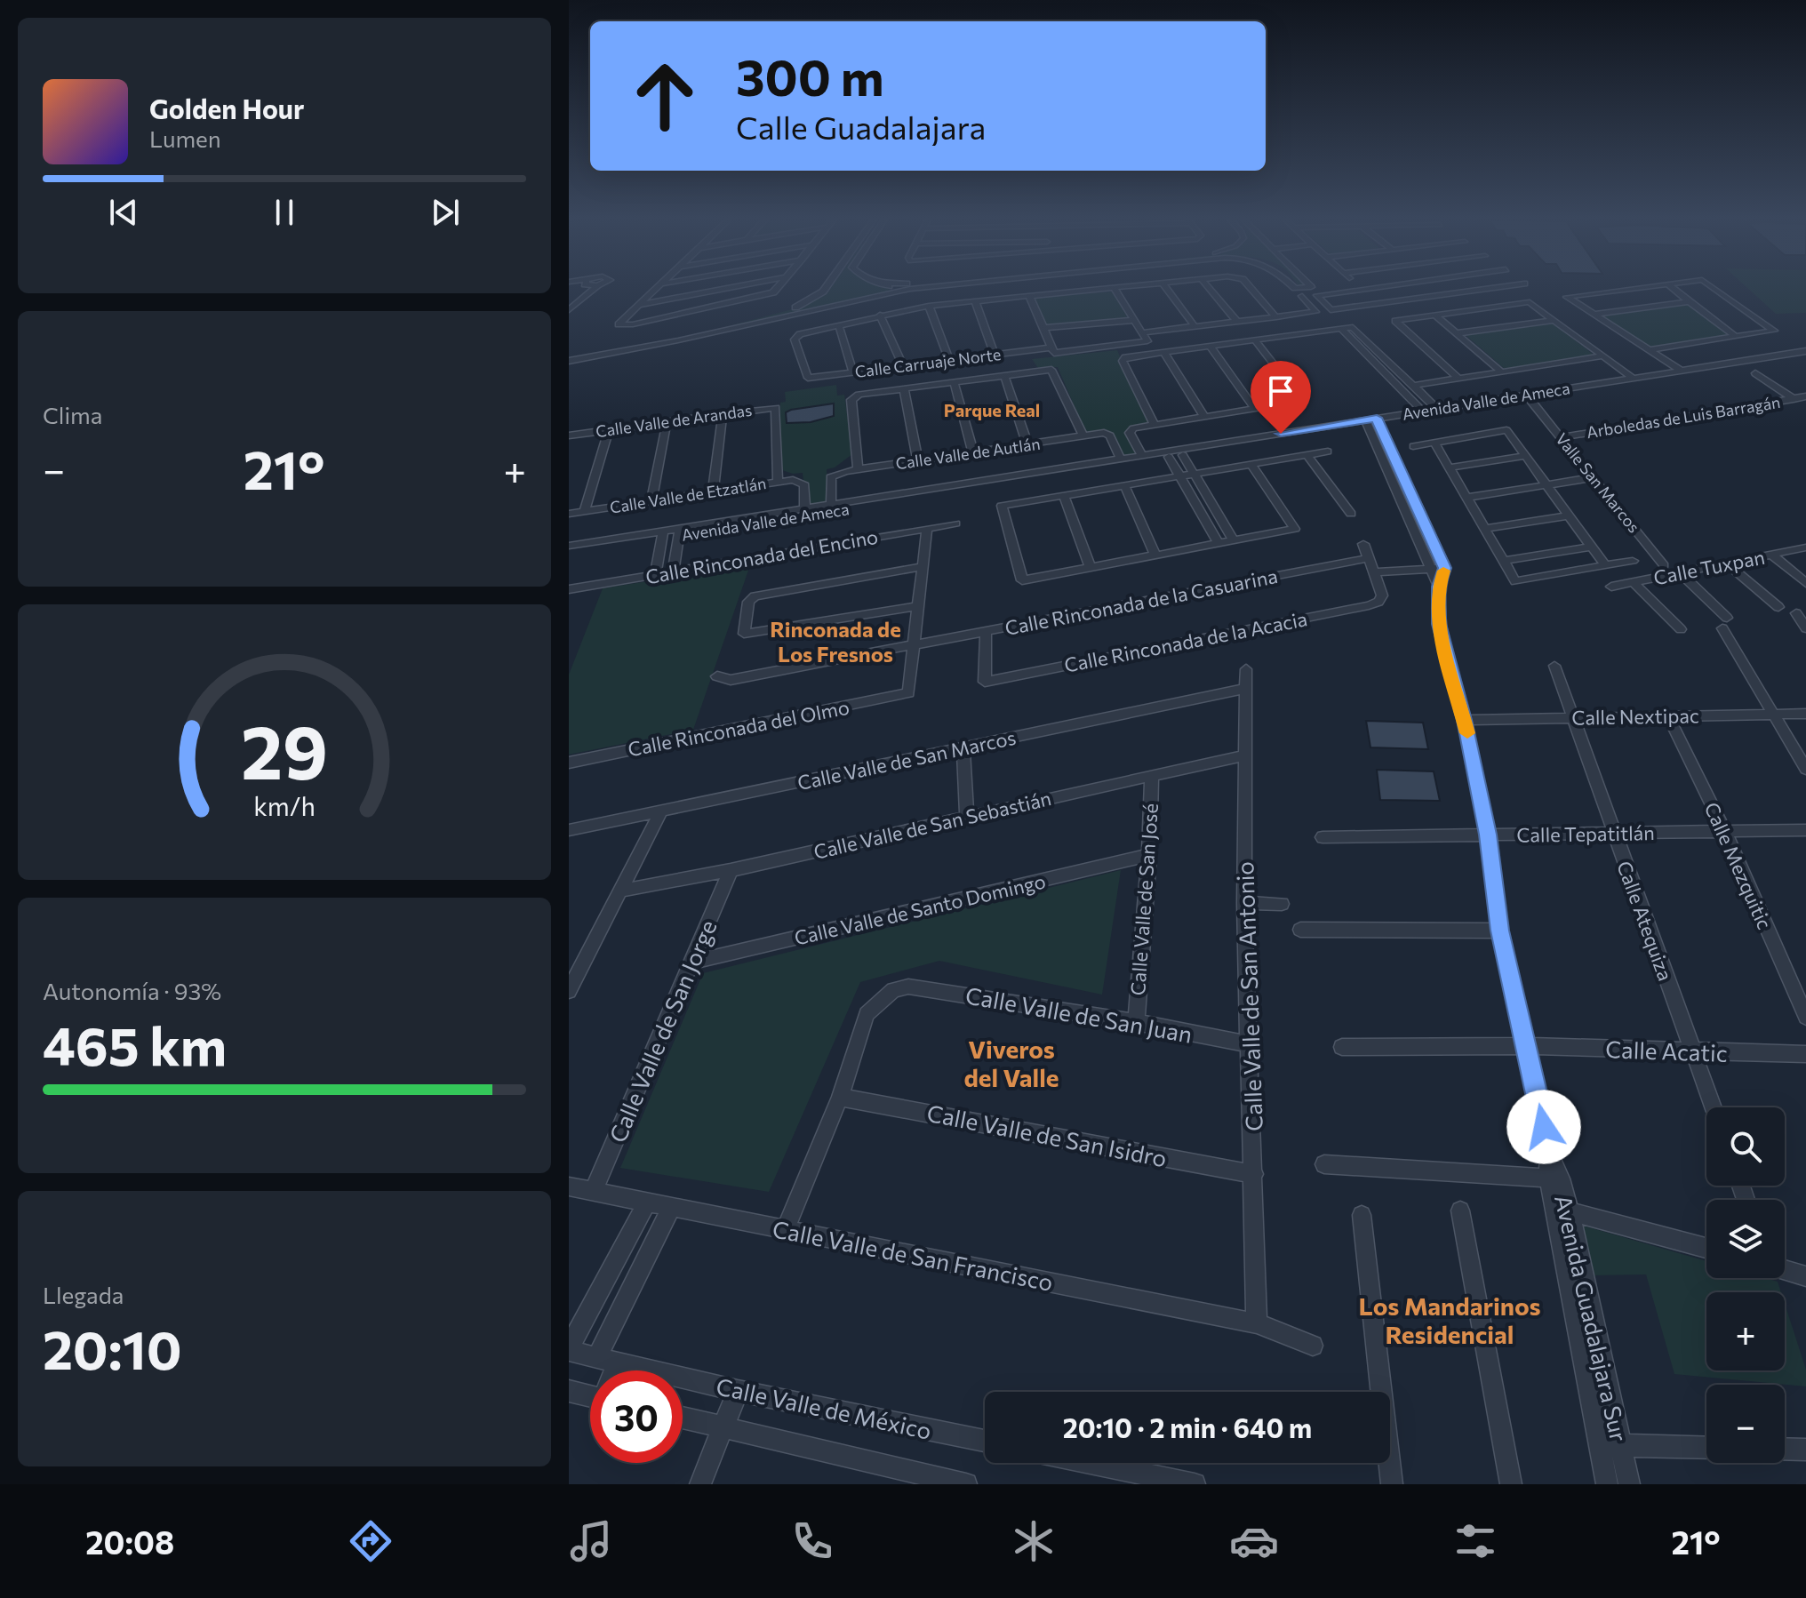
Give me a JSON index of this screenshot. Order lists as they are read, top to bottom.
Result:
{
  "streets": {
    "street": [
      "Calle Carruaje Norte",
      "Avenida Valle de Ameca",
      "Arboledas de Luis Barragán",
      "Calle Valle de Arandas",
      "Calle Valle de Autlán",
      "Valle San Marcos",
      "Calle Valle de Etzatlán",
      "Calle Rinconada del Encino",
      "Calle Tuxpan",
      "Calle Rinconada de la Casuarina",
      "Calle Rinconada de la Acacia",
      "Calle Nextipac",
      "Calle Rinconada del Olmo",
      "Calle Valle de San Marcos",
      "Calle Valle de San Sebastián",
      "Calle Tepatitlán",
      "Calle Mezquitic",
      "Calle Valle de San José",
      "Calle Valle de Santo Domingo",
      "Calle Atequiza",
      "Calle Valle de San Antonio",
      "Calle Valle de San Juan",
      "Calle Valle de San Jorge",
      "Calle Acatic",
      "Calle Valle de San Isidro",
      "Calle Valle de San Francisco",
      "Avenida Guadalajara Sur",
      "Calle Valle de México"
    ]
  },
  "crossings": [
    ["Avenida Valle de Ameca", "Calle Valle de Autlán"],
    ["Avenida Valle de Ameca", "Valle San Marcos"],
    ["Avenida Valle de Ameca", "Calle Valle de Etzatlán"],
    ["Arboledas de Luis Barragán", "Valle San Marcos"],
    ["Calle Valle de Arandas", "Calle Valle de Etzatlán"],
    ["Calle Rinconada de la Casuarina", "Calle Rinconada de la Acacia"],
    ["Calle Rinconada de la Casuarina", "Calle Rinconada del Olmo"],
    ["Calle Nextipac", "Calle Mezquitic"],
    ["Calle Nextipac", "Calle Atequiza"],
    ["Calle Nextipac", "Avenida Guadalajara Sur"],
    ["Calle Valle de San Marcos", "Calle Valle de San Antonio"],
    ["Calle Valle de San Sebastián", "Calle Valle de San José"],
    ["Calle Valle de San Sebastián", "Calle Valle de San Antonio"],
    ["Calle Valle de San Sebastián", "Calle Valle de San Jorge"],
    ["Calle Tepatitlán", "Calle Mezquitic"],
    ["Calle Tepatitlán", "Calle Atequiza"],
    ["Calle Tepatitlán", "Avenida Guadalajara Sur"],
    ["Calle Valle de San José", "Calle Valle de Santo Domingo"],
    ["Calle Valle de San José", "Calle Valle de San Juan"],
    ["Calle Valle de Santo Domingo", "Calle Valle de San Jorge"],
    ["Calle Atequiza", "Calle Acatic"],
    ["Calle Valle de San Antonio", "Calle Valle de San Juan"],
    ["Calle Valle de San Antonio", "Calle Valle de San Isidro"],
    ["Calle Valle de San Antonio", "Calle Valle de San Francisco"],
    ["Calle Valle de San Juan", "Calle Valle de San Isidro"],
    ["Calle Valle de San Jorge", "Calle Valle de San Francisco"],
    ["Calle Acatic", "Avenida Guadalajara Sur"]
  ],
  "districts": [
    "Parque Real",
    "Rinconada de Los Fresnos",
    "Viveros del Valle",
    "Los Mandarinos Residencial"
  ],
  "page": {
    "turn": ["300 m", "Calle Guadalajara"],
    "song": ["Golden Hour", "Lumen"],
    "tile": [
      "Clima",
      ["Autonomía · 93%", "465 km"],
      ["Llegada", "20:10"]
    ],
    "heat": ["−", "21°", "+"],
    "map_buttons": ["+", "−"],
    "limit": "30",
    "trip": "20:10 · 2 min · 640 m",
    "tabs": ["20:08", "21°"],
    "gauge": ["29", "km/h"]
  }
}
